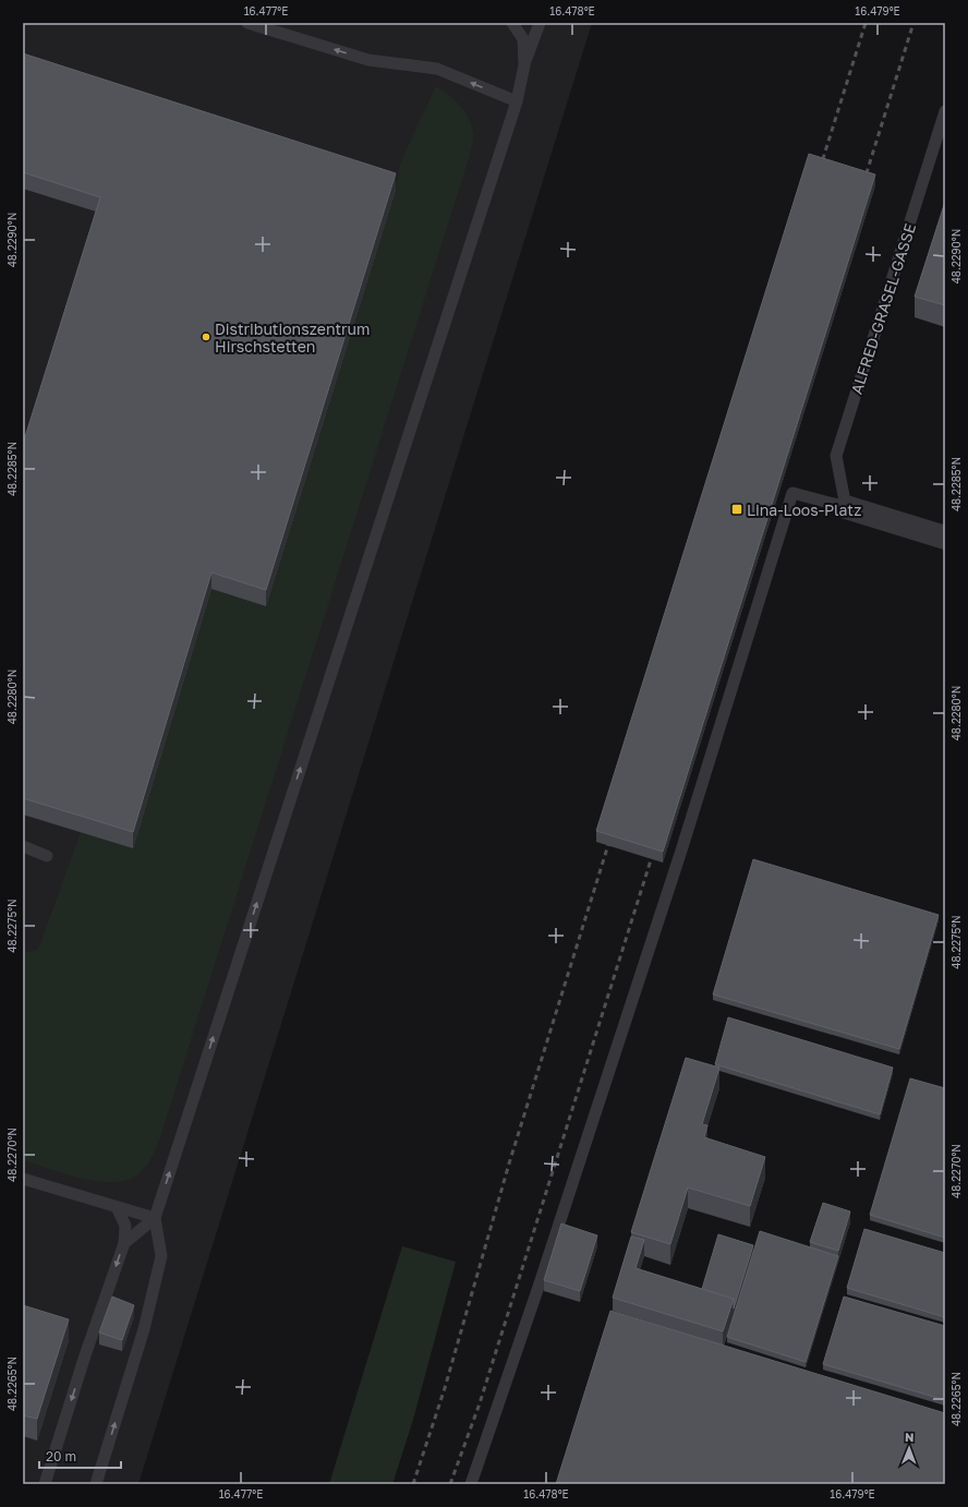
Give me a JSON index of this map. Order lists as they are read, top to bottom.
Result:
{
  "streets": {
    "lane": ["ALFRED-GRASEL-GASSE"]
  },
  "places": {
    "other": ["Distributionszentrum Hirschstetten"],
    "transit": ["Lina-Loos-Platz"]
  },
  "scale_bar": "20 m",
  "north": "top",
  "coordinates": [
    "16.477°E",
    "16.478°E",
    "16.479°E",
    "48.2290°N",
    "48.2285°N",
    "48.2280°N",
    "48.2275°N",
    "48.2270°N",
    "48.2265°N"
  ]
}
